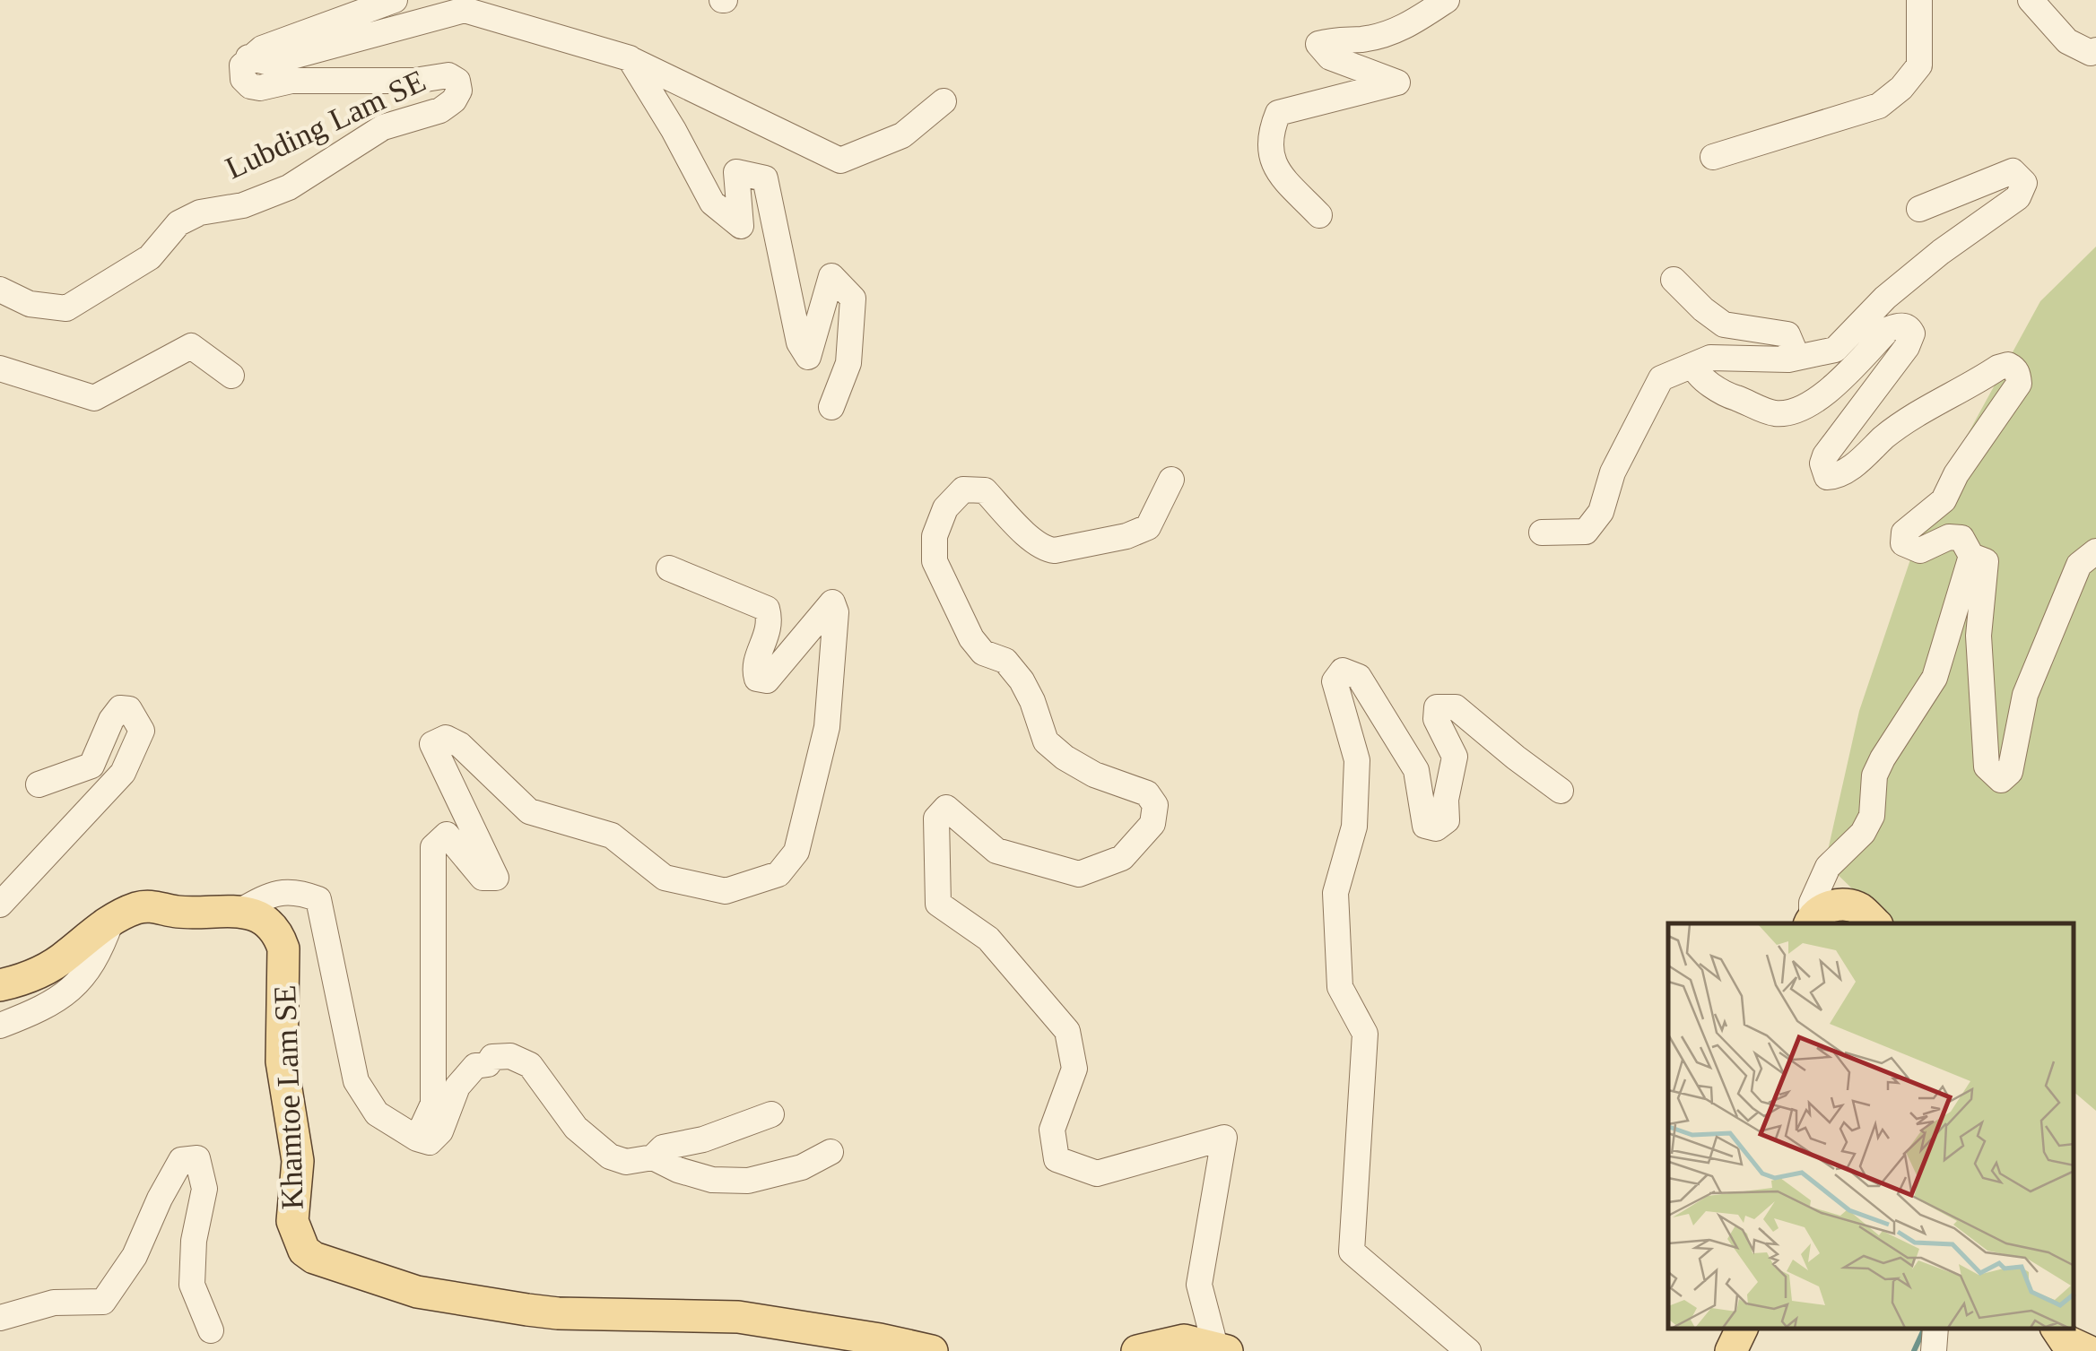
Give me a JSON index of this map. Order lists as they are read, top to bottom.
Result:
{
  "streets": {
    "main road": ["Khamtoe Lam SE"],
    "street": ["Lubding Lam SE"]
  }
}
